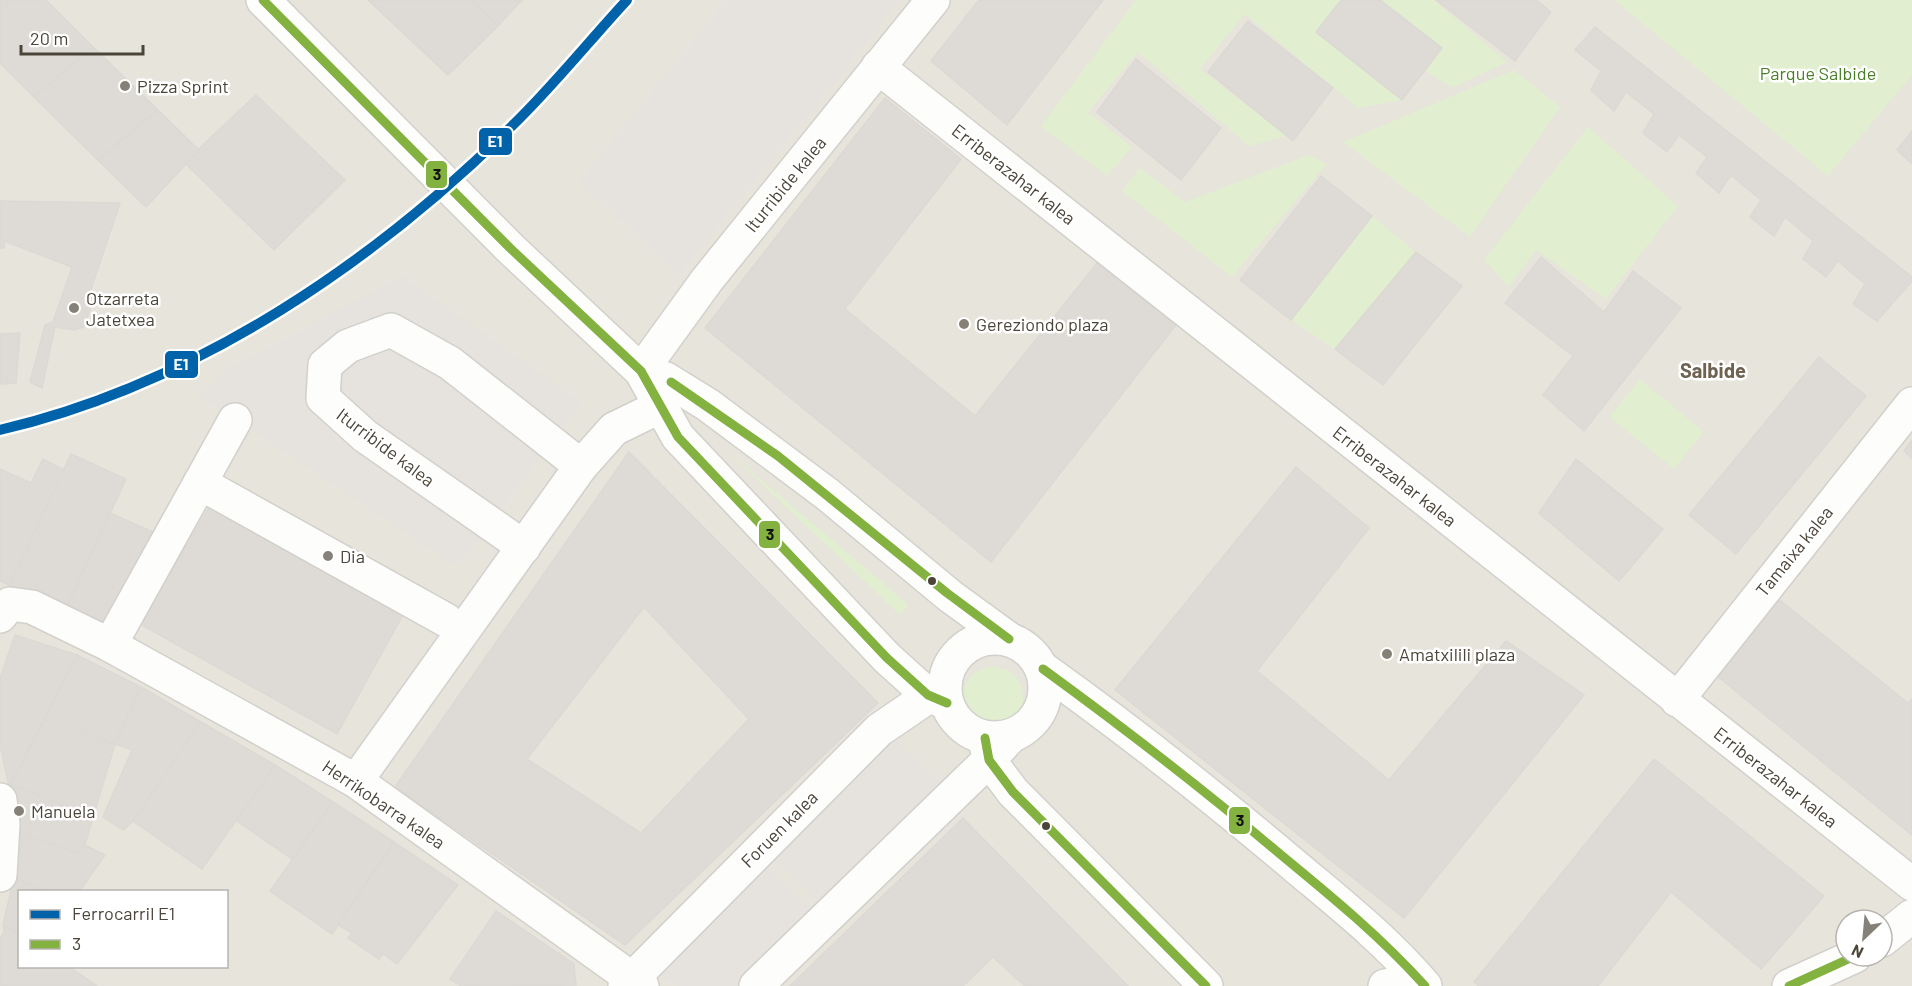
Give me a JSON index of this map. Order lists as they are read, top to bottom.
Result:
{
  "streets": {
    "street": [
      "Erriberazahar kalea",
      "Iturribide kalea",
      "Tamaixa kalea",
      "Herrikobarra kalea",
      "Foruen kalea"
    ]
  },
  "crossings": [
    ["Erriberazahar kalea", "Iturribide kalea"],
    ["Erriberazahar kalea", "Tamaixa kalea"],
    ["Herrikobarra kalea", "Foruen kalea"]
  ],
  "districts": ["Salbide"],
  "parks": ["Parque Salbide"],
  "places": [
    "Pizza Sprint",
    "Otzarreta Jatetxea",
    "Gereziondo plaza",
    "Dia",
    "Amatxilili plaza",
    "Manuela"
  ],
  "lines": ["rail line E1", "transit line 3"],
  "legend": ["Ferrocarril E1", "3"],
  "scale_bar": "20 m",
  "north": "bottom left"
}
